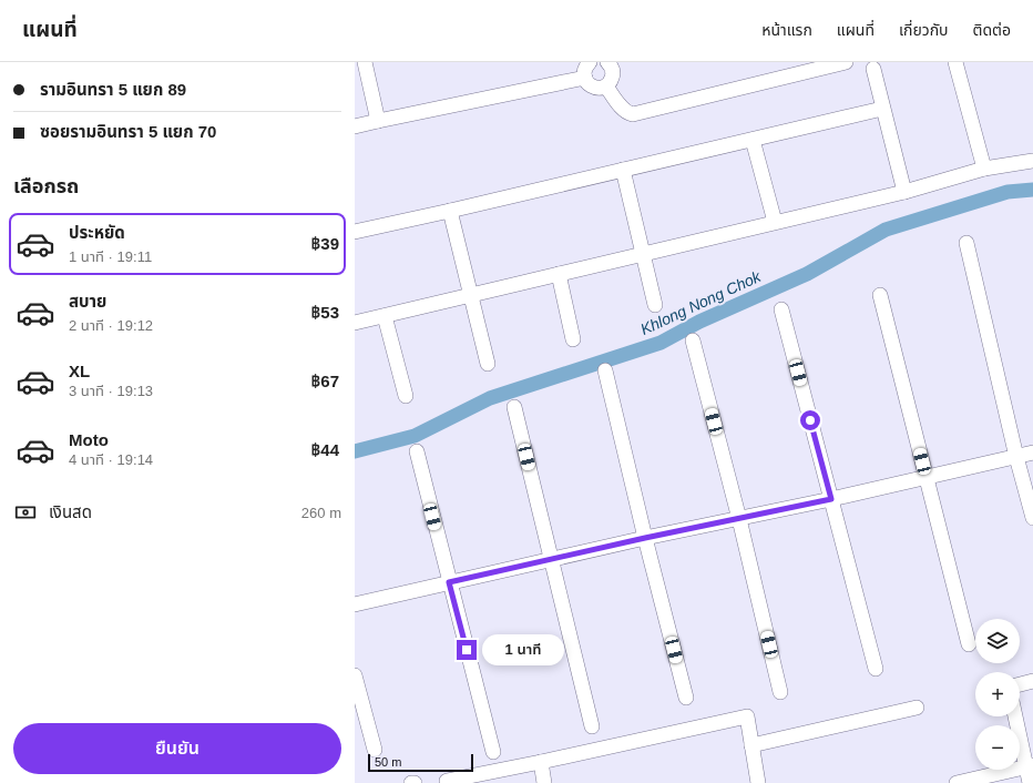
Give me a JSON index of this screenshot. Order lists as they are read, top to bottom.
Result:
{
  "water": ["Khlong Nong Chok"],
  "scale_bar": "50 m",
  "page": {
    "header": "แผนที่",
    "nav": [
      "หน้าแรก",
      "แผนที่",
      "เกี่ยวกับ",
      "ติดต่อ"
    ],
    "banner": ["รามอินทรา 5 แยก 89", "ซอยรามอินทรา 5 แยก 70"],
    "heading": "เลือกรถ",
    "list": [
      {
        "name": "ประหยัด",
        "note": "1 นาที · 19:11",
        "value": "฿39"
      },
      {
        "name": "สบาย",
        "note": "2 นาที · 19:12",
        "value": "฿53"
      },
      {
        "name": "XL",
        "note": "3 นาที · 19:13",
        "value": "฿67"
      },
      {
        "name": "Moto",
        "note": "4 นาที · 19:14",
        "value": "฿44"
      }
    ],
    "pay": ["เงินสด", "260 m"],
    "map_buttons": ["+", "−"],
    "bubble": "1 นาที",
    "buttons": "ยืนยัน",
    "scale": "50 m"
  }
}
